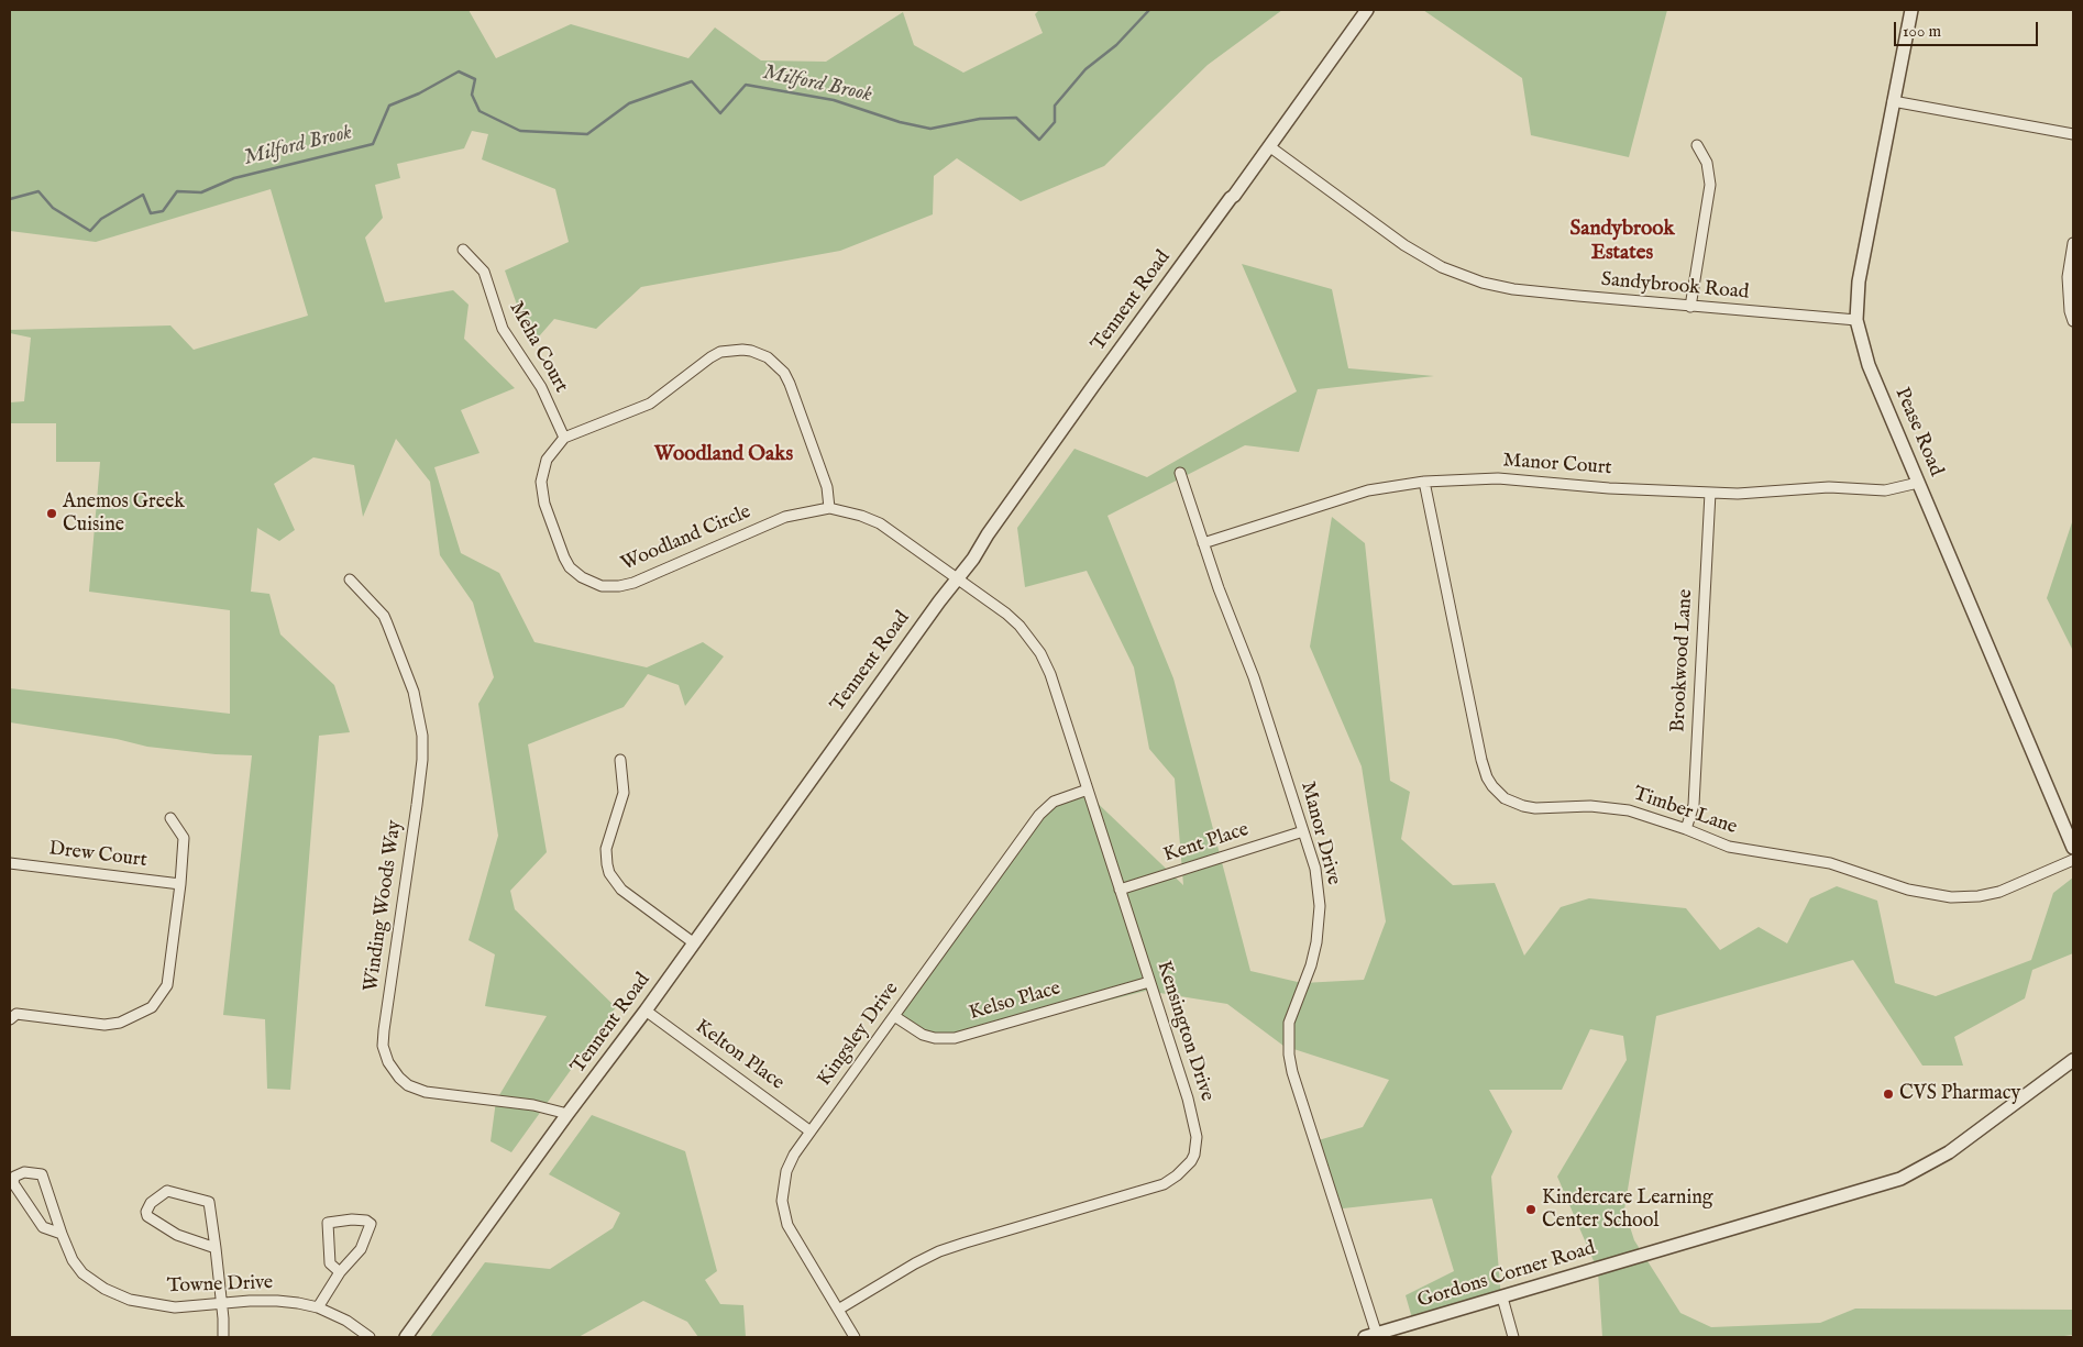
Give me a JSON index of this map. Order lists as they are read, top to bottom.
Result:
{
  "streets": {
    "street": [
      "Sandybrook Road",
      "Tennent Road",
      "Meha Court",
      "Pease Road",
      "Manor Court",
      "Woodland Circle",
      "Brookwood Lane",
      "Timber Lane",
      "Manor Drive",
      "Kent Place",
      "Drew Court",
      "Winding Woods Way",
      "Kelso Place",
      "Kensington Drive",
      "Kingsley Drive",
      "Kelton Place",
      "Gordons Corner Road",
      "Towne Drive"
    ]
  },
  "crossings": [
    ["Sandybrook Road", "Tennent Road"],
    ["Sandybrook Road", "Pease Road"],
    ["Tennent Road", "Woodland Circle"],
    ["Tennent Road", "Winding Woods Way"],
    ["Tennent Road", "Kensington Drive"],
    ["Tennent Road", "Kelton Place"],
    ["Meha Court", "Woodland Circle"],
    ["Pease Road", "Manor Court"],
    ["Manor Court", "Brookwood Lane"],
    ["Manor Court", "Timber Lane"],
    ["Manor Court", "Manor Drive"],
    ["Woodland Circle", "Kensington Drive"],
    ["Brookwood Lane", "Timber Lane"],
    ["Manor Drive", "Kent Place"],
    ["Manor Drive", "Gordons Corner Road"],
    ["Kent Place", "Kensington Drive"],
    ["Kelso Place", "Kensington Drive"],
    ["Kelso Place", "Kingsley Drive"],
    ["Kensington Drive", "Kingsley Drive"],
    ["Kingsley Drive", "Kelton Place"]
  ],
  "districts": ["Sandybrook Estates", "Woodland Oaks"],
  "water": ["Milford Brook"],
  "places": ["Anemos Greek Cuisine", "CVS Pharmacy", "Kindercare Learning Center School"],
  "scale_bar": "100 m"
}
